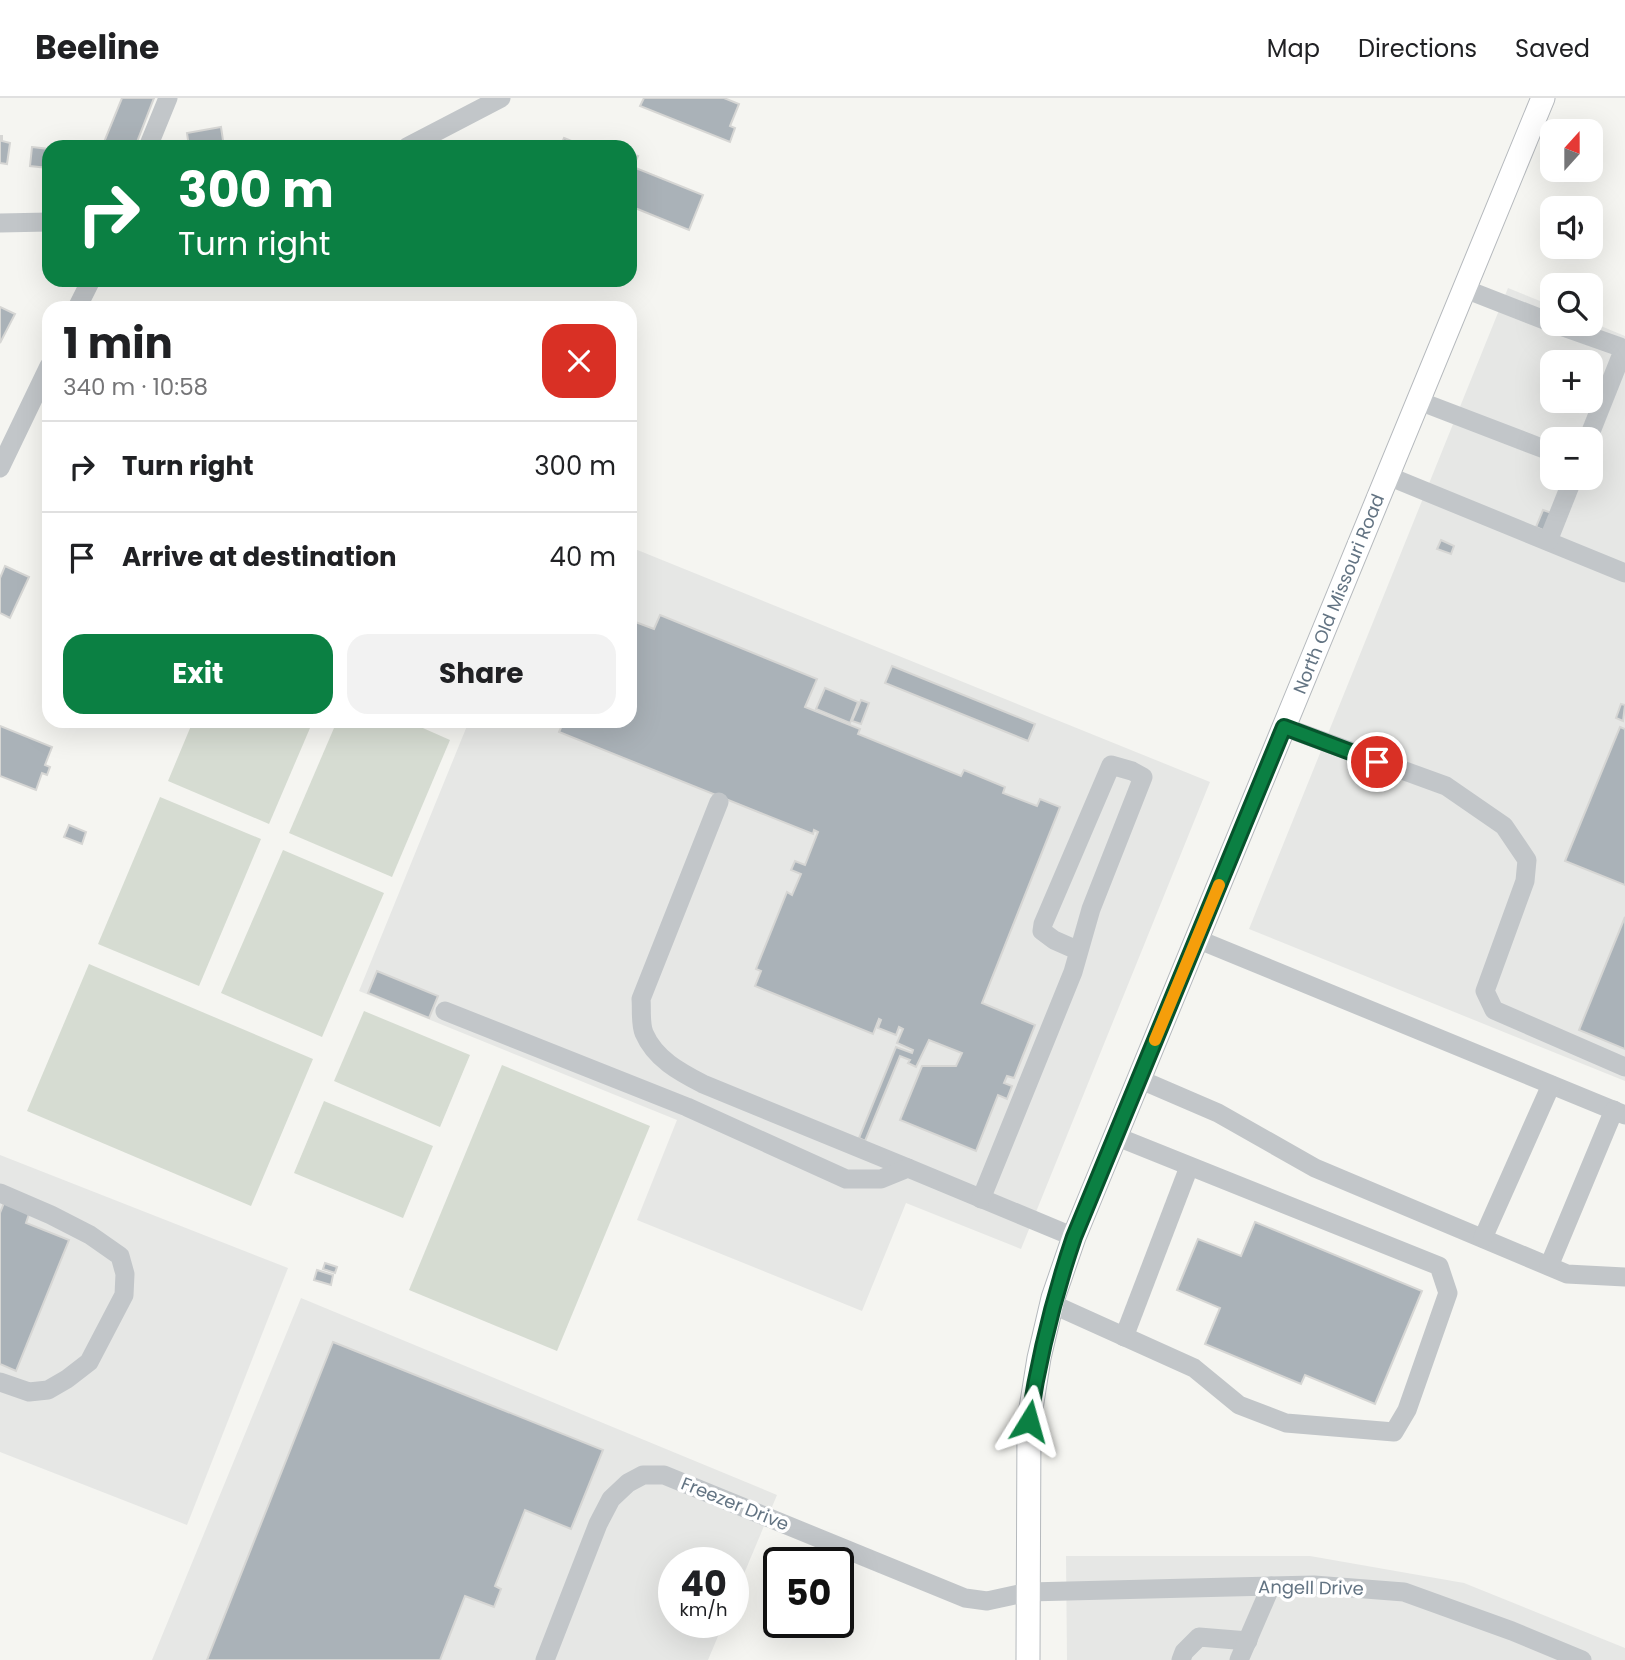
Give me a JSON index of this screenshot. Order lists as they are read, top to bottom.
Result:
{
  "streets": {
    "main road": ["North Old Missouri Road"],
    "street": ["Freezer Drive", "Angell Drive"]
  },
  "crossings": [
    ["North Old Missouri Road", "Freezer Drive"],
    ["North Old Missouri Road", "Angell Drive"],
    ["Freezer Drive", "Angell Drive"]
  ],
  "north": "top",
  "page": {
    "header": "Beeline",
    "nav": ["Map", "Directions", "Saved"],
    "map_buttons": ["+", "−"],
    "turn": ["300 m", "Turn right"],
    "heading": ["1 min", "340 m · 10:58"],
    "list": [
      {
        "name": "Turn right",
        "value": "300 m"
      },
      {
        "name": "Arrive at destination",
        "value": "40 m"
      }
    ],
    "buttons": ["Exit", "Share"],
    "speed": "40 km/h",
    "limit": "50"
  }
}
